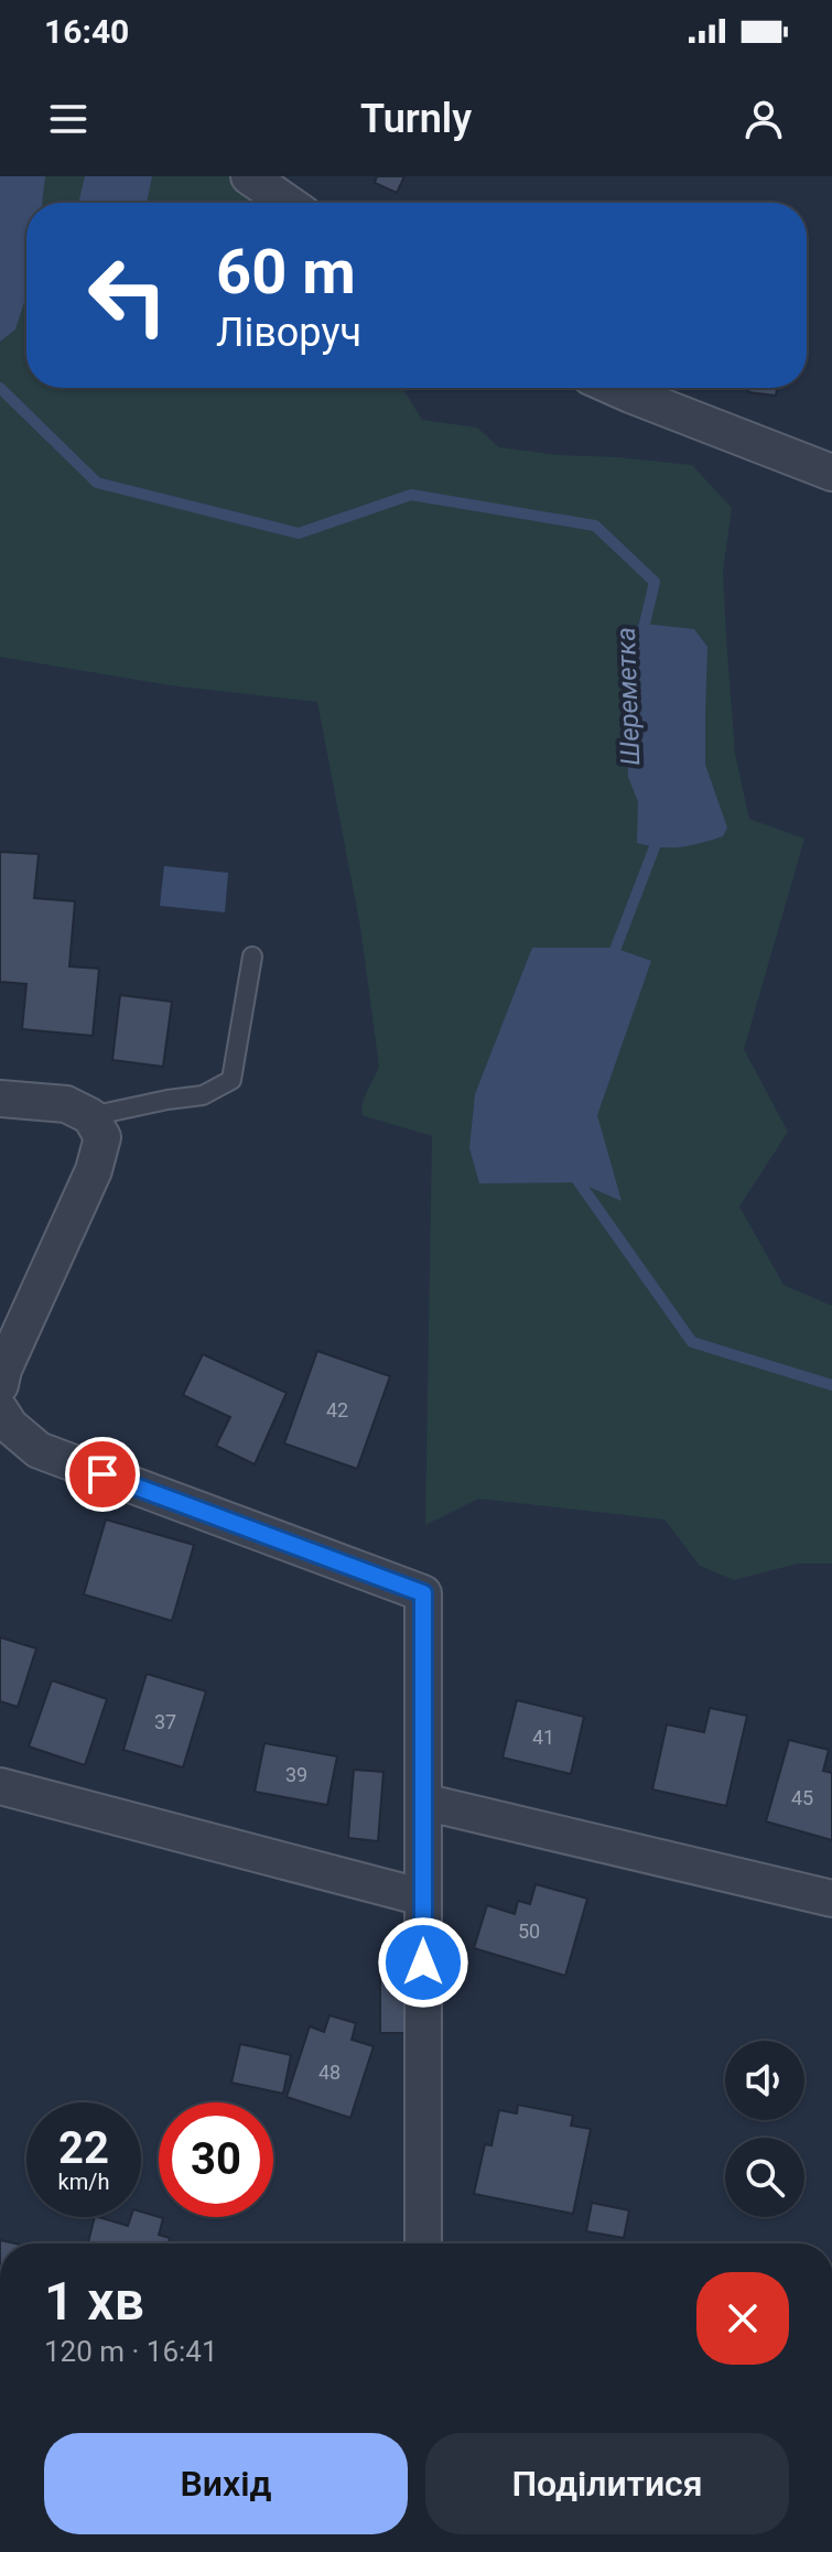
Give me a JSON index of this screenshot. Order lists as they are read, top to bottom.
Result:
{
  "water": ["Шереметка"],
  "house_numbers": [
    "42",
    "37",
    "41",
    "39",
    "45",
    "50",
    "48"
  ],
  "page": {
    "status": "16:40",
    "header": "Turnly",
    "turn": ["60 m", "Ліворуч"],
    "speed": "22 km/h",
    "limit": "30",
    "heading": ["1 хв", "120 m · 16:41"],
    "buttons": ["Вихід", "Поділитися"]
  }
}
